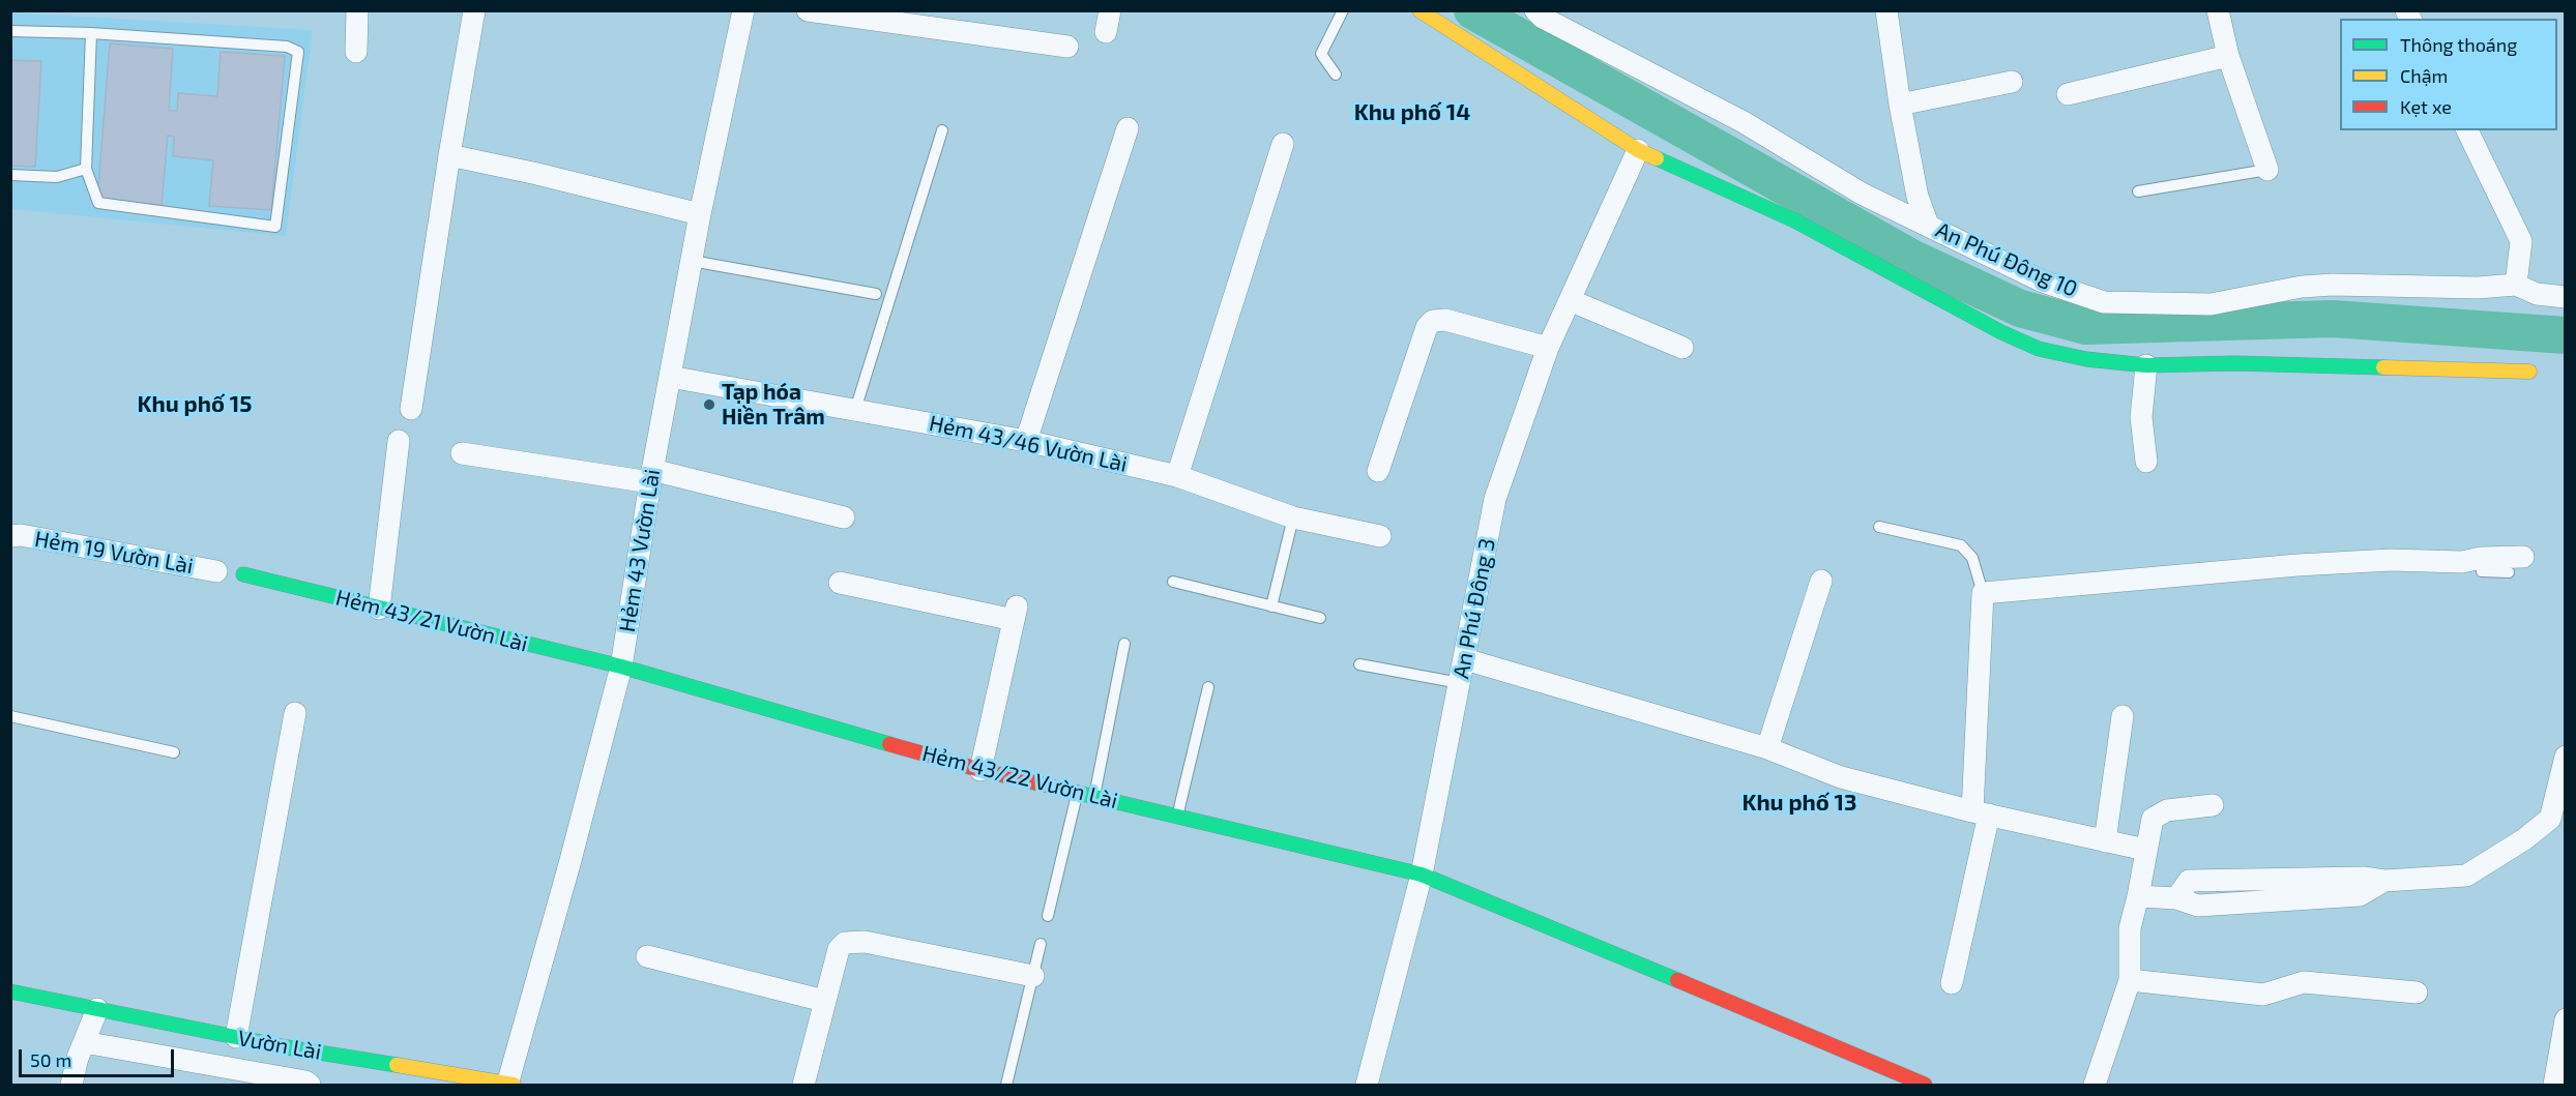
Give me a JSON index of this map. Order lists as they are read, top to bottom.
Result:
{
  "streets": {
    "street": [
      "An Phú Đông 10",
      "Hẻm 43/46 Vườn Lài",
      "Hẻm 43 Vườn Lài",
      "Hẻm 19 Vườn Lài",
      "An Phú Đông 3",
      "Hẻm 43/21 Vườn Lài",
      "Hẻm 43/22 Vườn Lài",
      "Vườn Lài"
    ]
  },
  "crossings": [
    ["Hẻm 43/46 Vườn Lài", "Hẻm 43 Vườn Lài"],
    ["Hẻm 43 Vườn Lài", "Hẻm 43/21 Vườn Lài"],
    ["Hẻm 43 Vườn Lài", "Hẻm 43/22 Vườn Lài"],
    ["Hẻm 43 Vườn Lài", "Vườn Lài"],
    ["An Phú Đông 3", "Hẻm 43/22 Vườn Lài"],
    ["Hẻm 43/21 Vườn Lài", "Hẻm 43/22 Vườn Lài"]
  ],
  "districts": ["Khu phố 14", "Khu phố 15", "Khu phố 13"],
  "places": ["Tạp hóa Hiền Trâm"],
  "legend": ["Thông thoáng", "Chậm", "Kẹt xe"],
  "scale_bar": "50 m"
}
